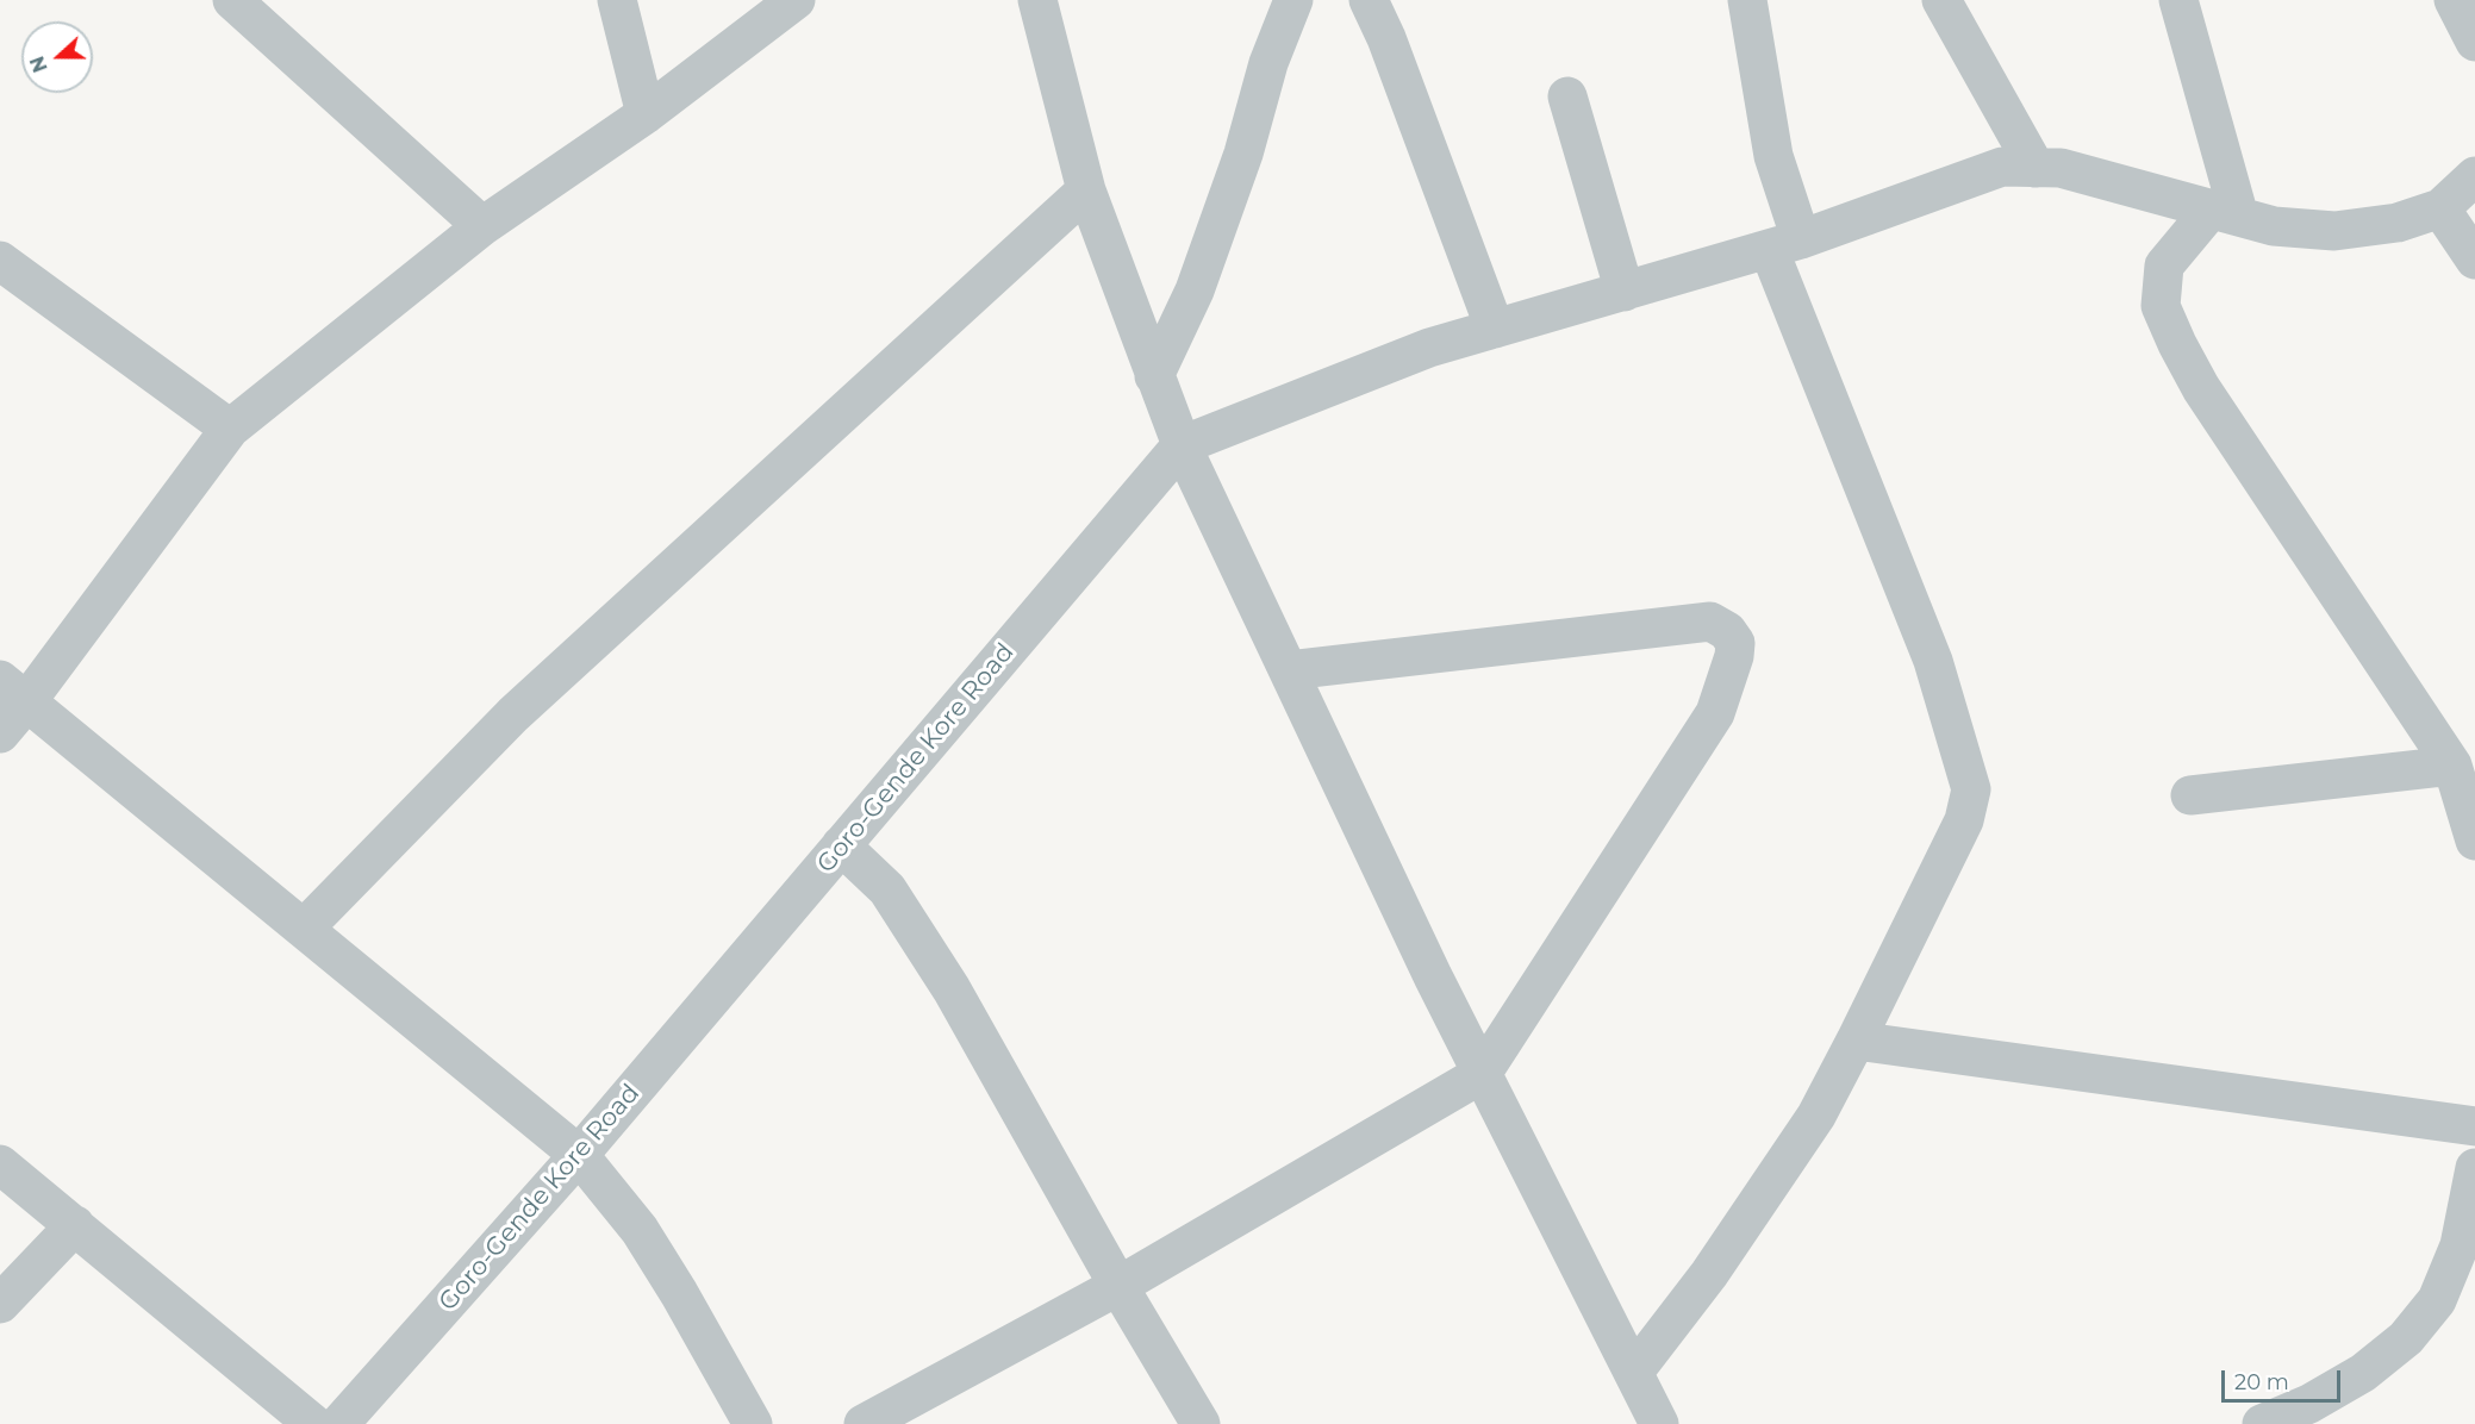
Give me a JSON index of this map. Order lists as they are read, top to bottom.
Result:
{
  "streets": {
    "street": ["Goro-Gende Kore Road"]
  },
  "scale_bar": "20 m",
  "north": "left"
}
